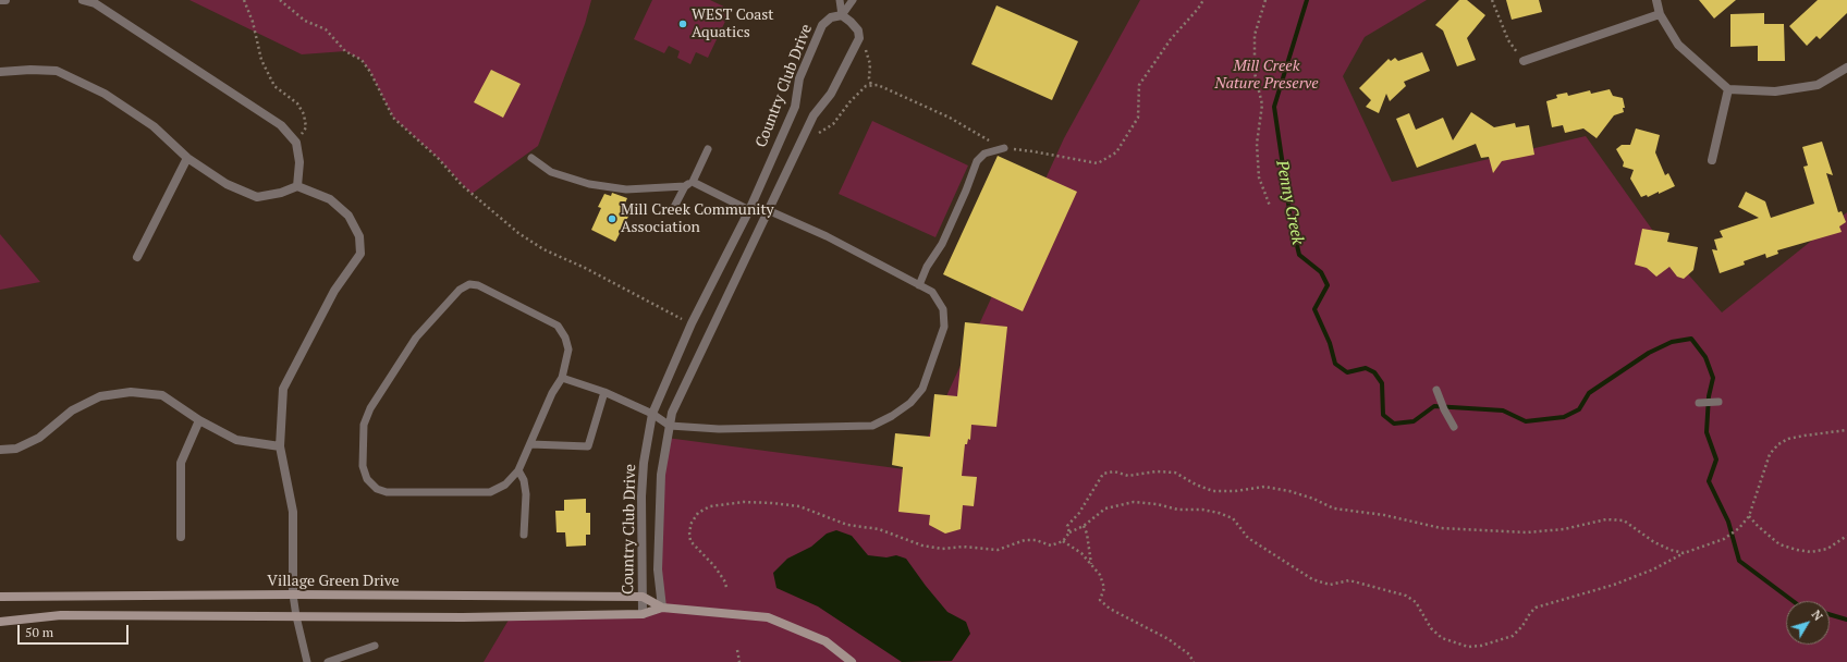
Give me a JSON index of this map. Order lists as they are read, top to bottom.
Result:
{
  "streets": {
    "street": ["Country Club Drive", "Village Green Drive"]
  },
  "crossings": [
    ["Country Club Drive", "Village Green Drive"]
  ],
  "water": ["Penny Creek"],
  "parks": ["Mill Creek Nature Preserve"],
  "places": ["WEST Coast Aquatics", "Mill Creek Community Association"],
  "scale_bar": "50 m",
  "north": "top right"
}
